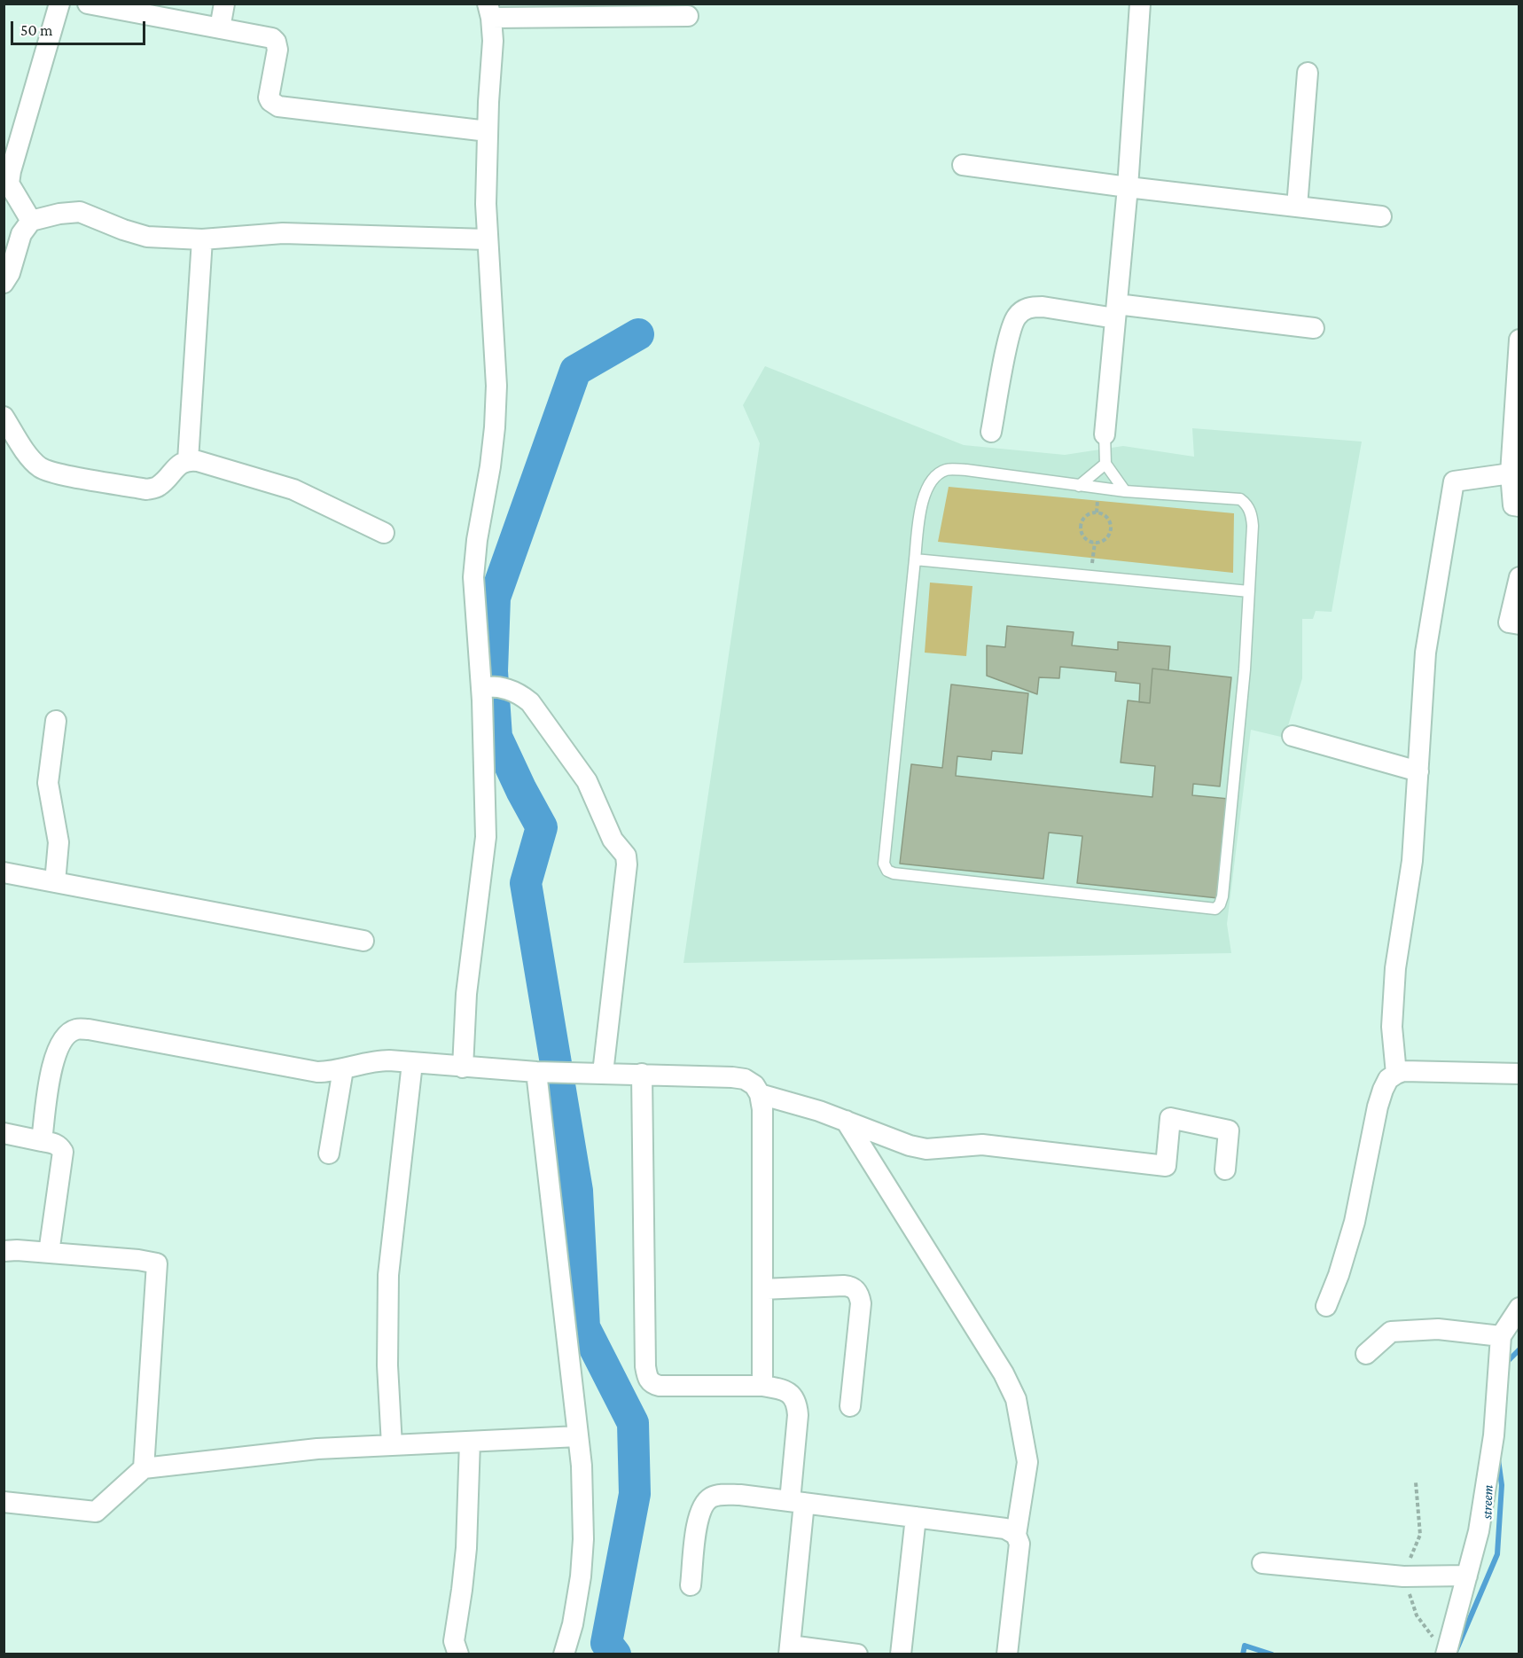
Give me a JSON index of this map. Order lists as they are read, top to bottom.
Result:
{
  "water": ["streem"],
  "scale_bar": "50 m"
}
